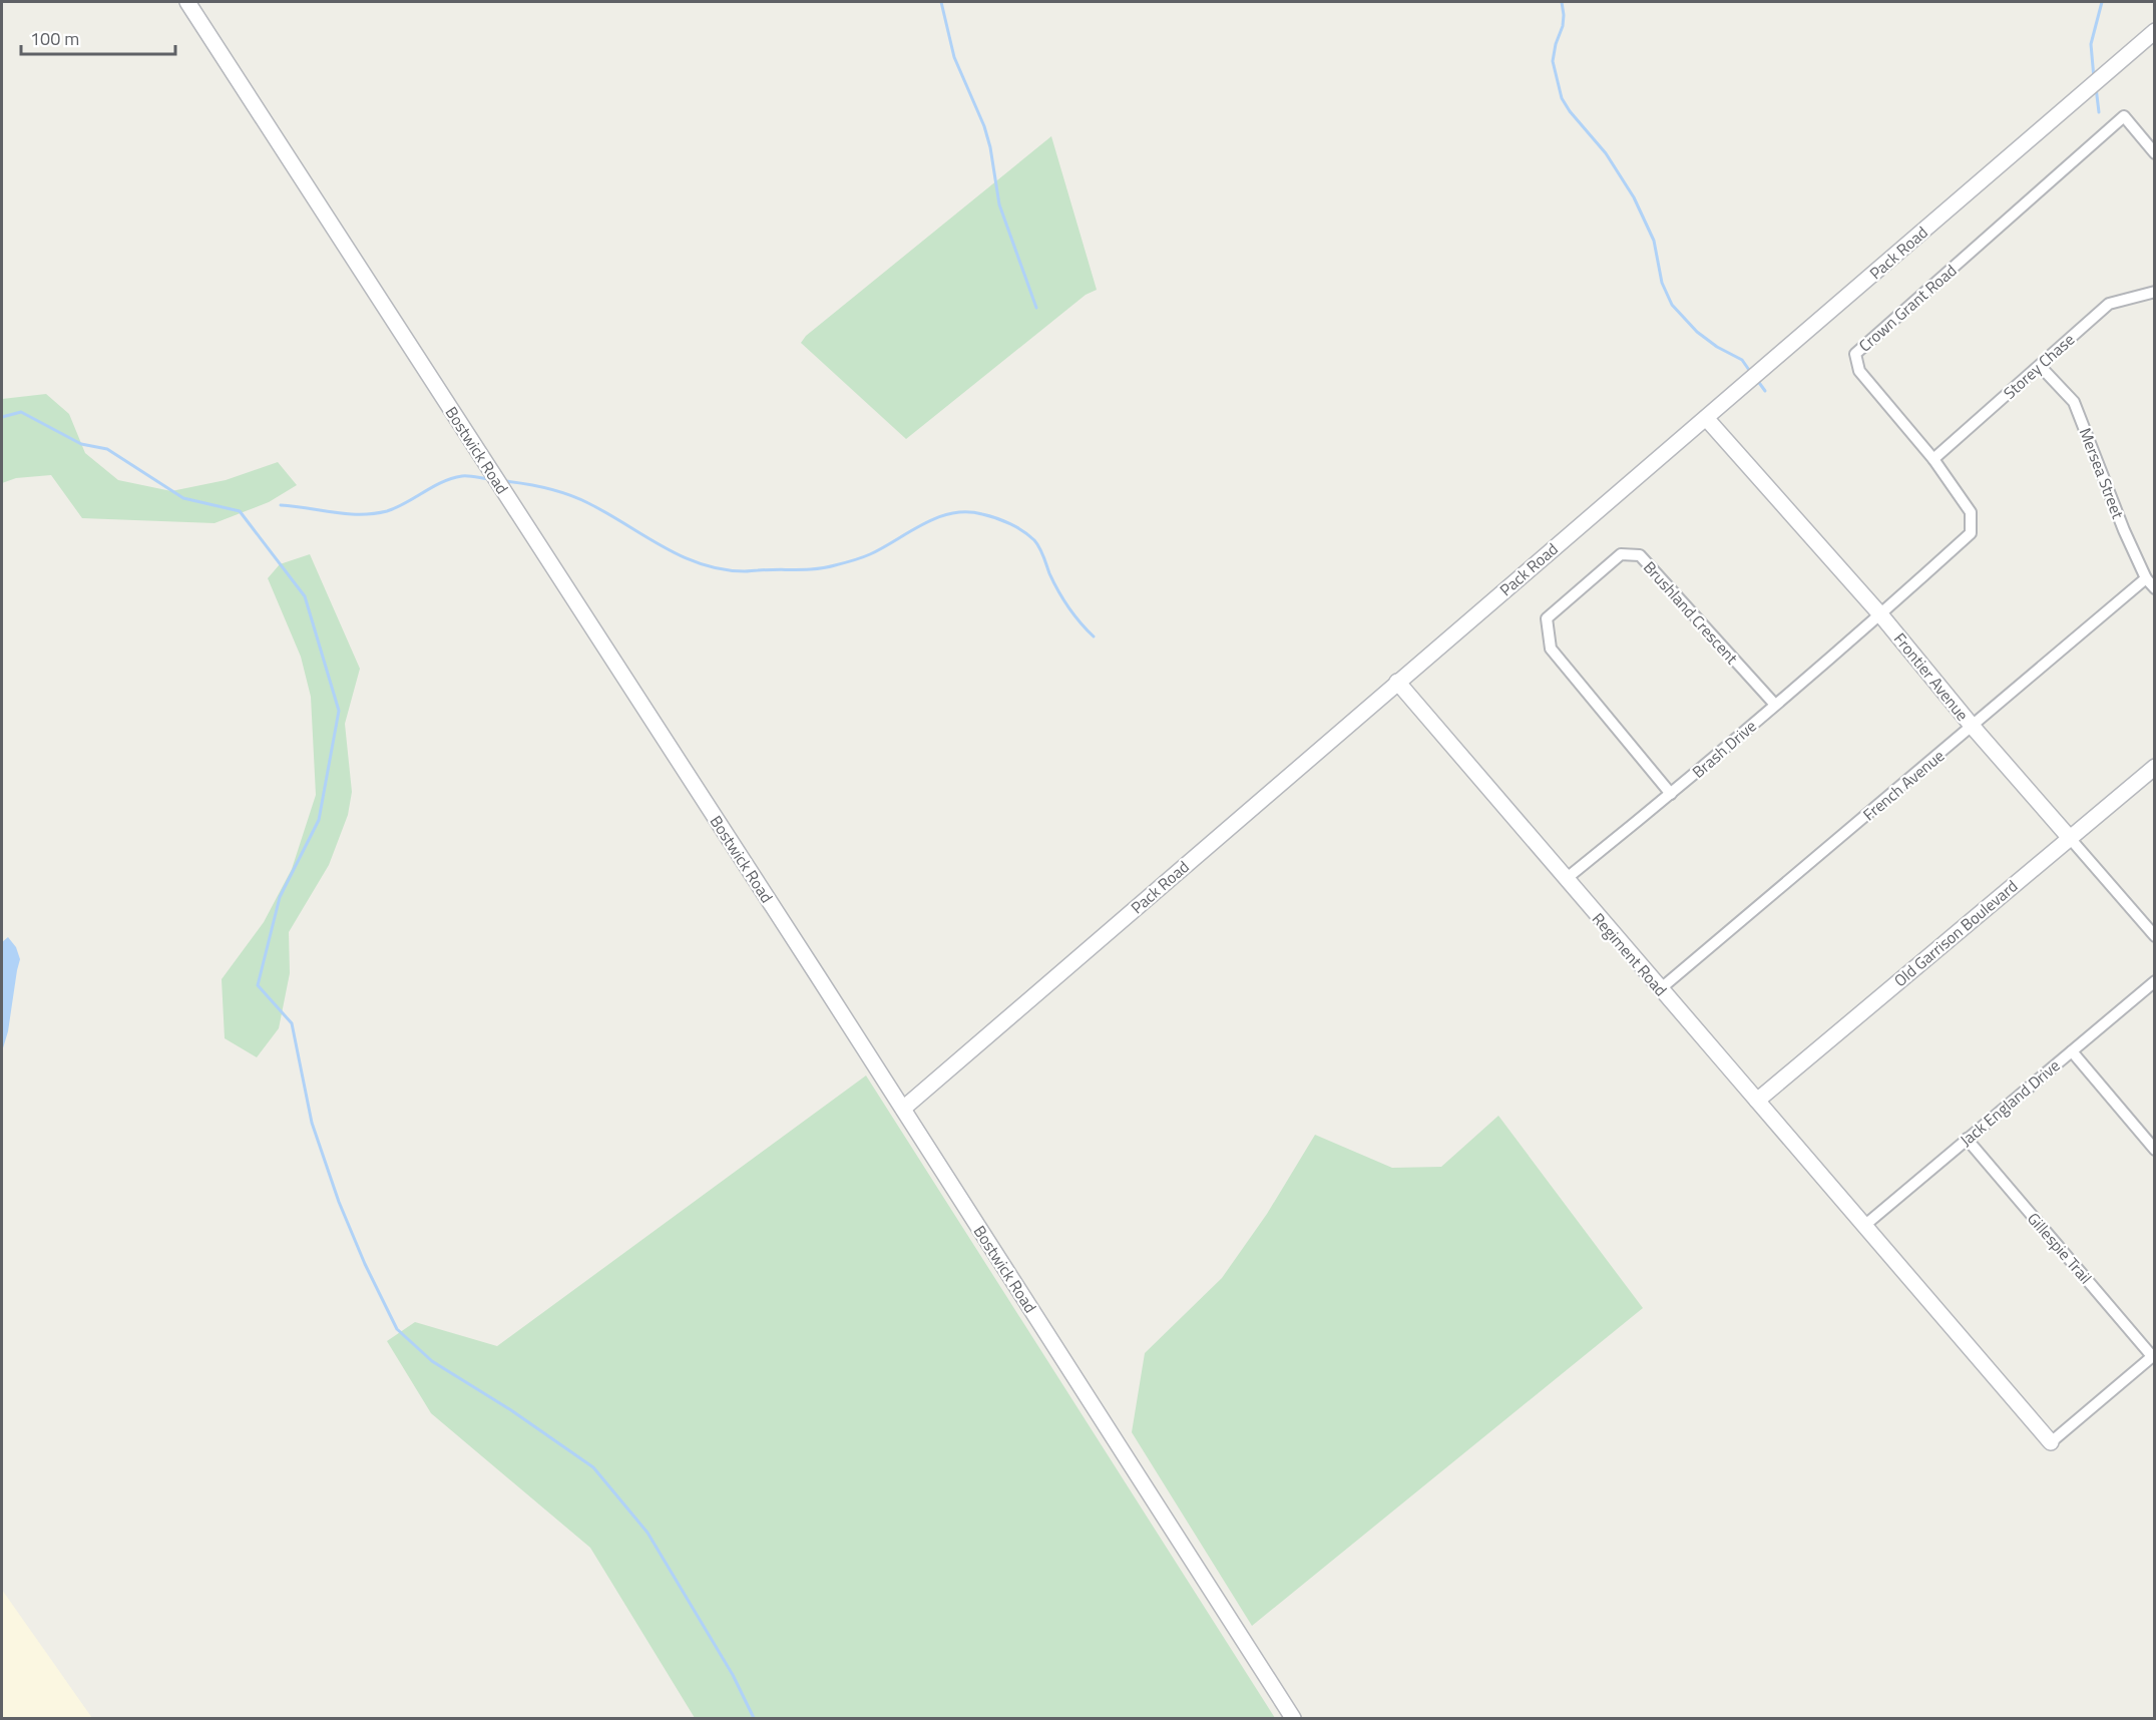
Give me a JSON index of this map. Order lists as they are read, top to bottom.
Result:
{
  "streets": {
    "street": [
      "Pack Road",
      "Crown Grant Road",
      "Storey Chase",
      "Bostwick Road",
      "Mersea Street",
      "Brushland Crescent",
      "Frontier Avenue",
      "Brash Drive",
      "French Avenue",
      "Old Garrison Boulevard",
      "Regiment Road",
      "Jack England Drive",
      "Gillespie Trail"
    ]
  },
  "crossings": [
    ["Pack Road", "Bostwick Road"],
    ["Pack Road", "Frontier Avenue"],
    ["Pack Road", "Regiment Road"],
    ["Crown Grant Road", "Storey Chase"],
    ["Crown Grant Road", "Frontier Avenue"],
    ["Crown Grant Road", "Brash Drive"],
    ["Storey Chase", "Mersea Street"],
    ["Mersea Street", "French Avenue"],
    ["Brushland Crescent", "Brash Drive"],
    ["Frontier Avenue", "Brash Drive"],
    ["Frontier Avenue", "French Avenue"],
    ["Frontier Avenue", "Old Garrison Boulevard"],
    ["Brash Drive", "Regiment Road"],
    ["French Avenue", "Regiment Road"],
    ["Old Garrison Boulevard", "Regiment Road"],
    ["Regiment Road", "Jack England Drive"],
    ["Jack England Drive", "Gillespie Trail"]
  ],
  "scale_bar": "100 m"
}
